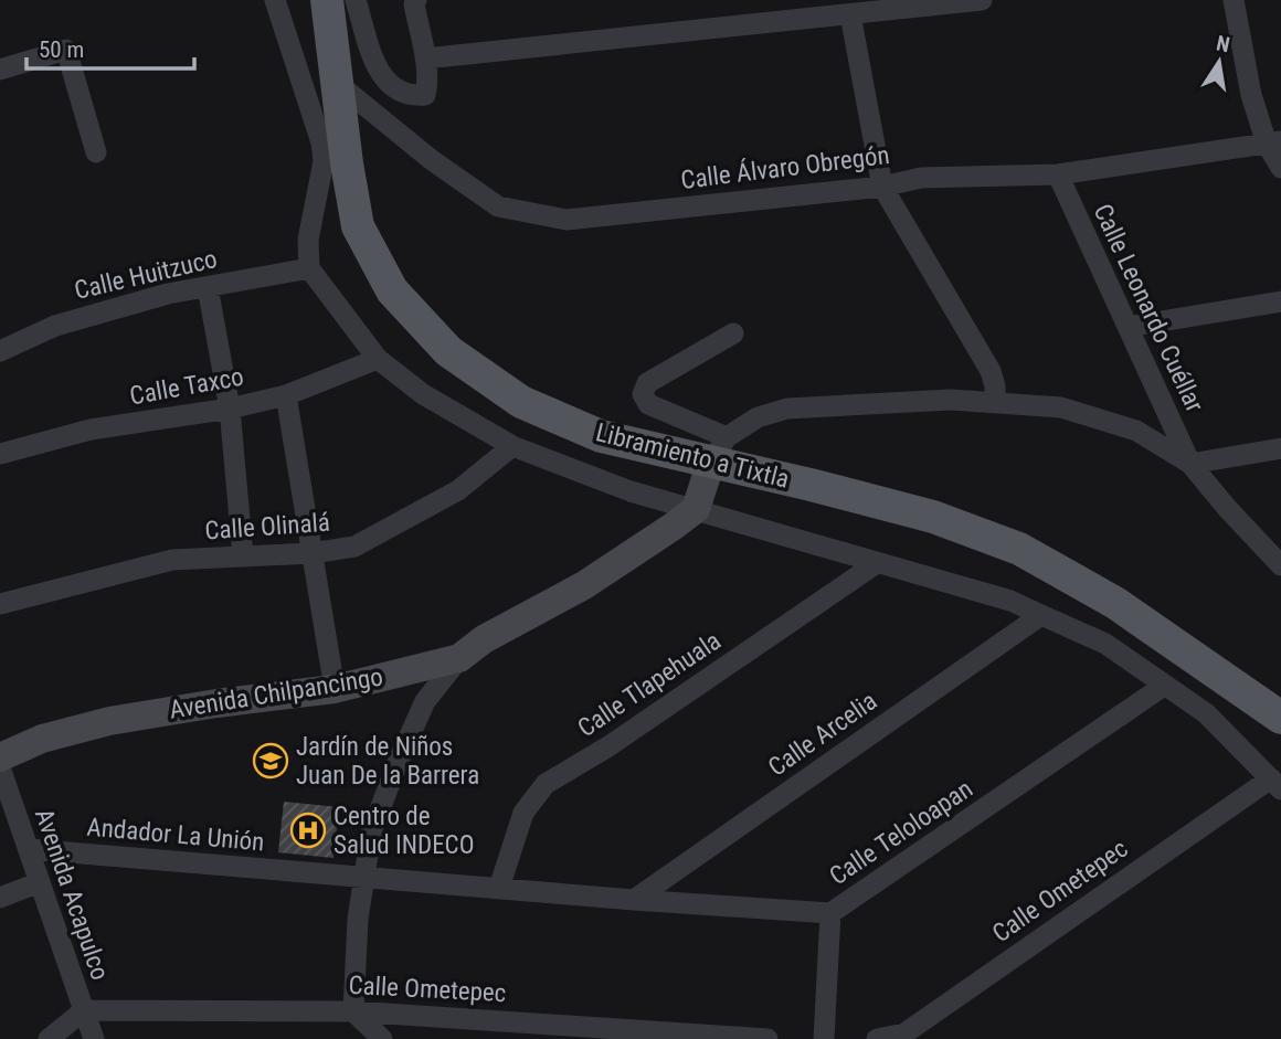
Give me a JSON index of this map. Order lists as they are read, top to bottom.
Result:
{
  "streets": {
    "main road": ["Libramiento a Tixtla"],
    "street": [
      "Calle Álvaro Obregón",
      "Calle Huitzuco",
      "Calle Leonardo Cuéllar",
      "Calle Taxco",
      "Calle Olinalá",
      "Calle Tlapehuala",
      "Avenida Chilpancingo",
      "Calle Arcelia",
      "Calle Teloloapan",
      "Andador La Unión",
      "Calle Ometepec",
      "Avenida Acapulco"
    ]
  },
  "crossings": [
    ["Calle Álvaro Obregón", "Calle Leonardo Cuéllar"],
    ["Calle Álvaro Obregón", "Libramiento a Tixtla"],
    ["Calle Tlapehuala", "Calle Teloloapan"],
    ["Calle Tlapehuala", "Andador La Unión"],
    ["Calle Arcelia", "Calle Teloloapan"],
    ["Calle Teloloapan", "Andador La Unión"],
    ["Andador La Unión", "Avenida Acapulco"],
    ["Calle Ometepec", "Avenida Acapulco"]
  ],
  "places": {
    "school or university": ["Jardín de Niños Juan De la Barrera"],
    "hospital": ["Centro de Salud INDECO"]
  },
  "scale_bar": "50 m",
  "north": "top"
}
